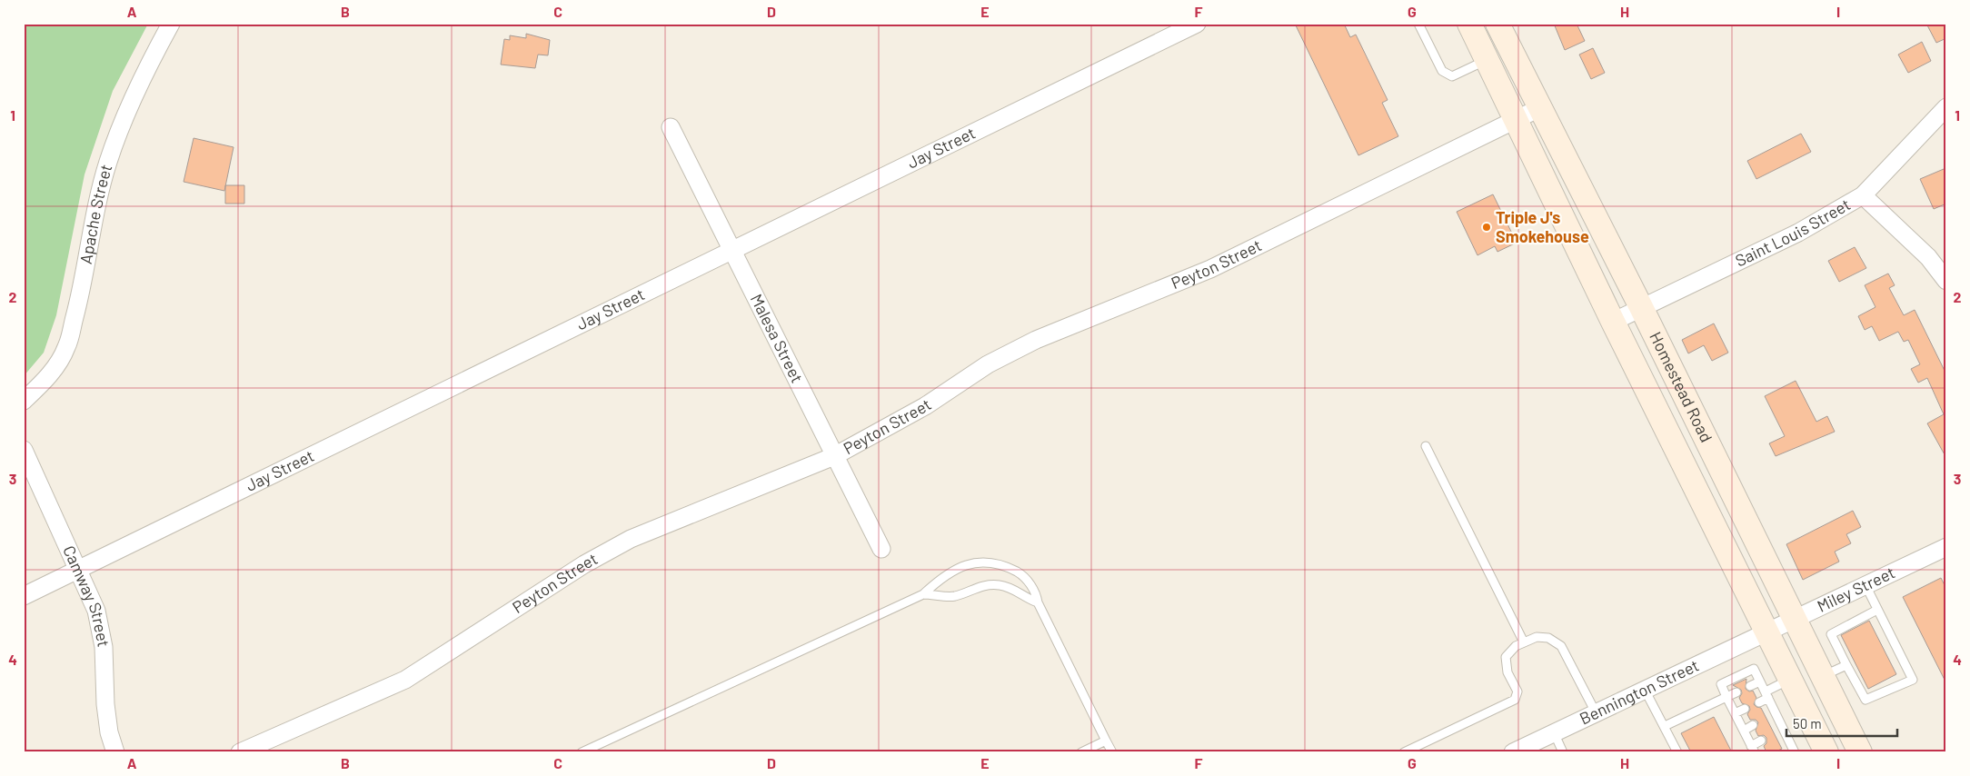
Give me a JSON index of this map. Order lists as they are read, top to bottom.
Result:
{
  "streets": {
    "main road": ["Homestead Road"],
    "street": [
      "Jay Street",
      "Apache Street",
      "Saint Louis Street",
      "Peyton Street",
      "Malesa Street",
      "Miley Street",
      "Camway Street",
      "Bennington Street"
    ]
  },
  "crossings": [
    ["Jay Street", "Malesa Street"],
    ["Jay Street", "Camway Street"],
    ["Saint Louis Street", "Homestead Road"],
    ["Peyton Street", "Malesa Street"],
    ["Peyton Street", "Homestead Road"],
    ["Homestead Road", "Miley Street"],
    ["Homestead Road", "Bennington Street"],
    ["Miley Street", "Bennington Street"]
  ],
  "places": ["Triple J's Smokehouse"],
  "scale_bar": "50 m",
  "grid": {
    "columns": [
      "A",
      "B",
      "C",
      "D",
      "E",
      "F",
      "G",
      "H",
      "I"
    ],
    "rows": [
      "1",
      "2",
      "3",
      "4"
    ]
  }
}
